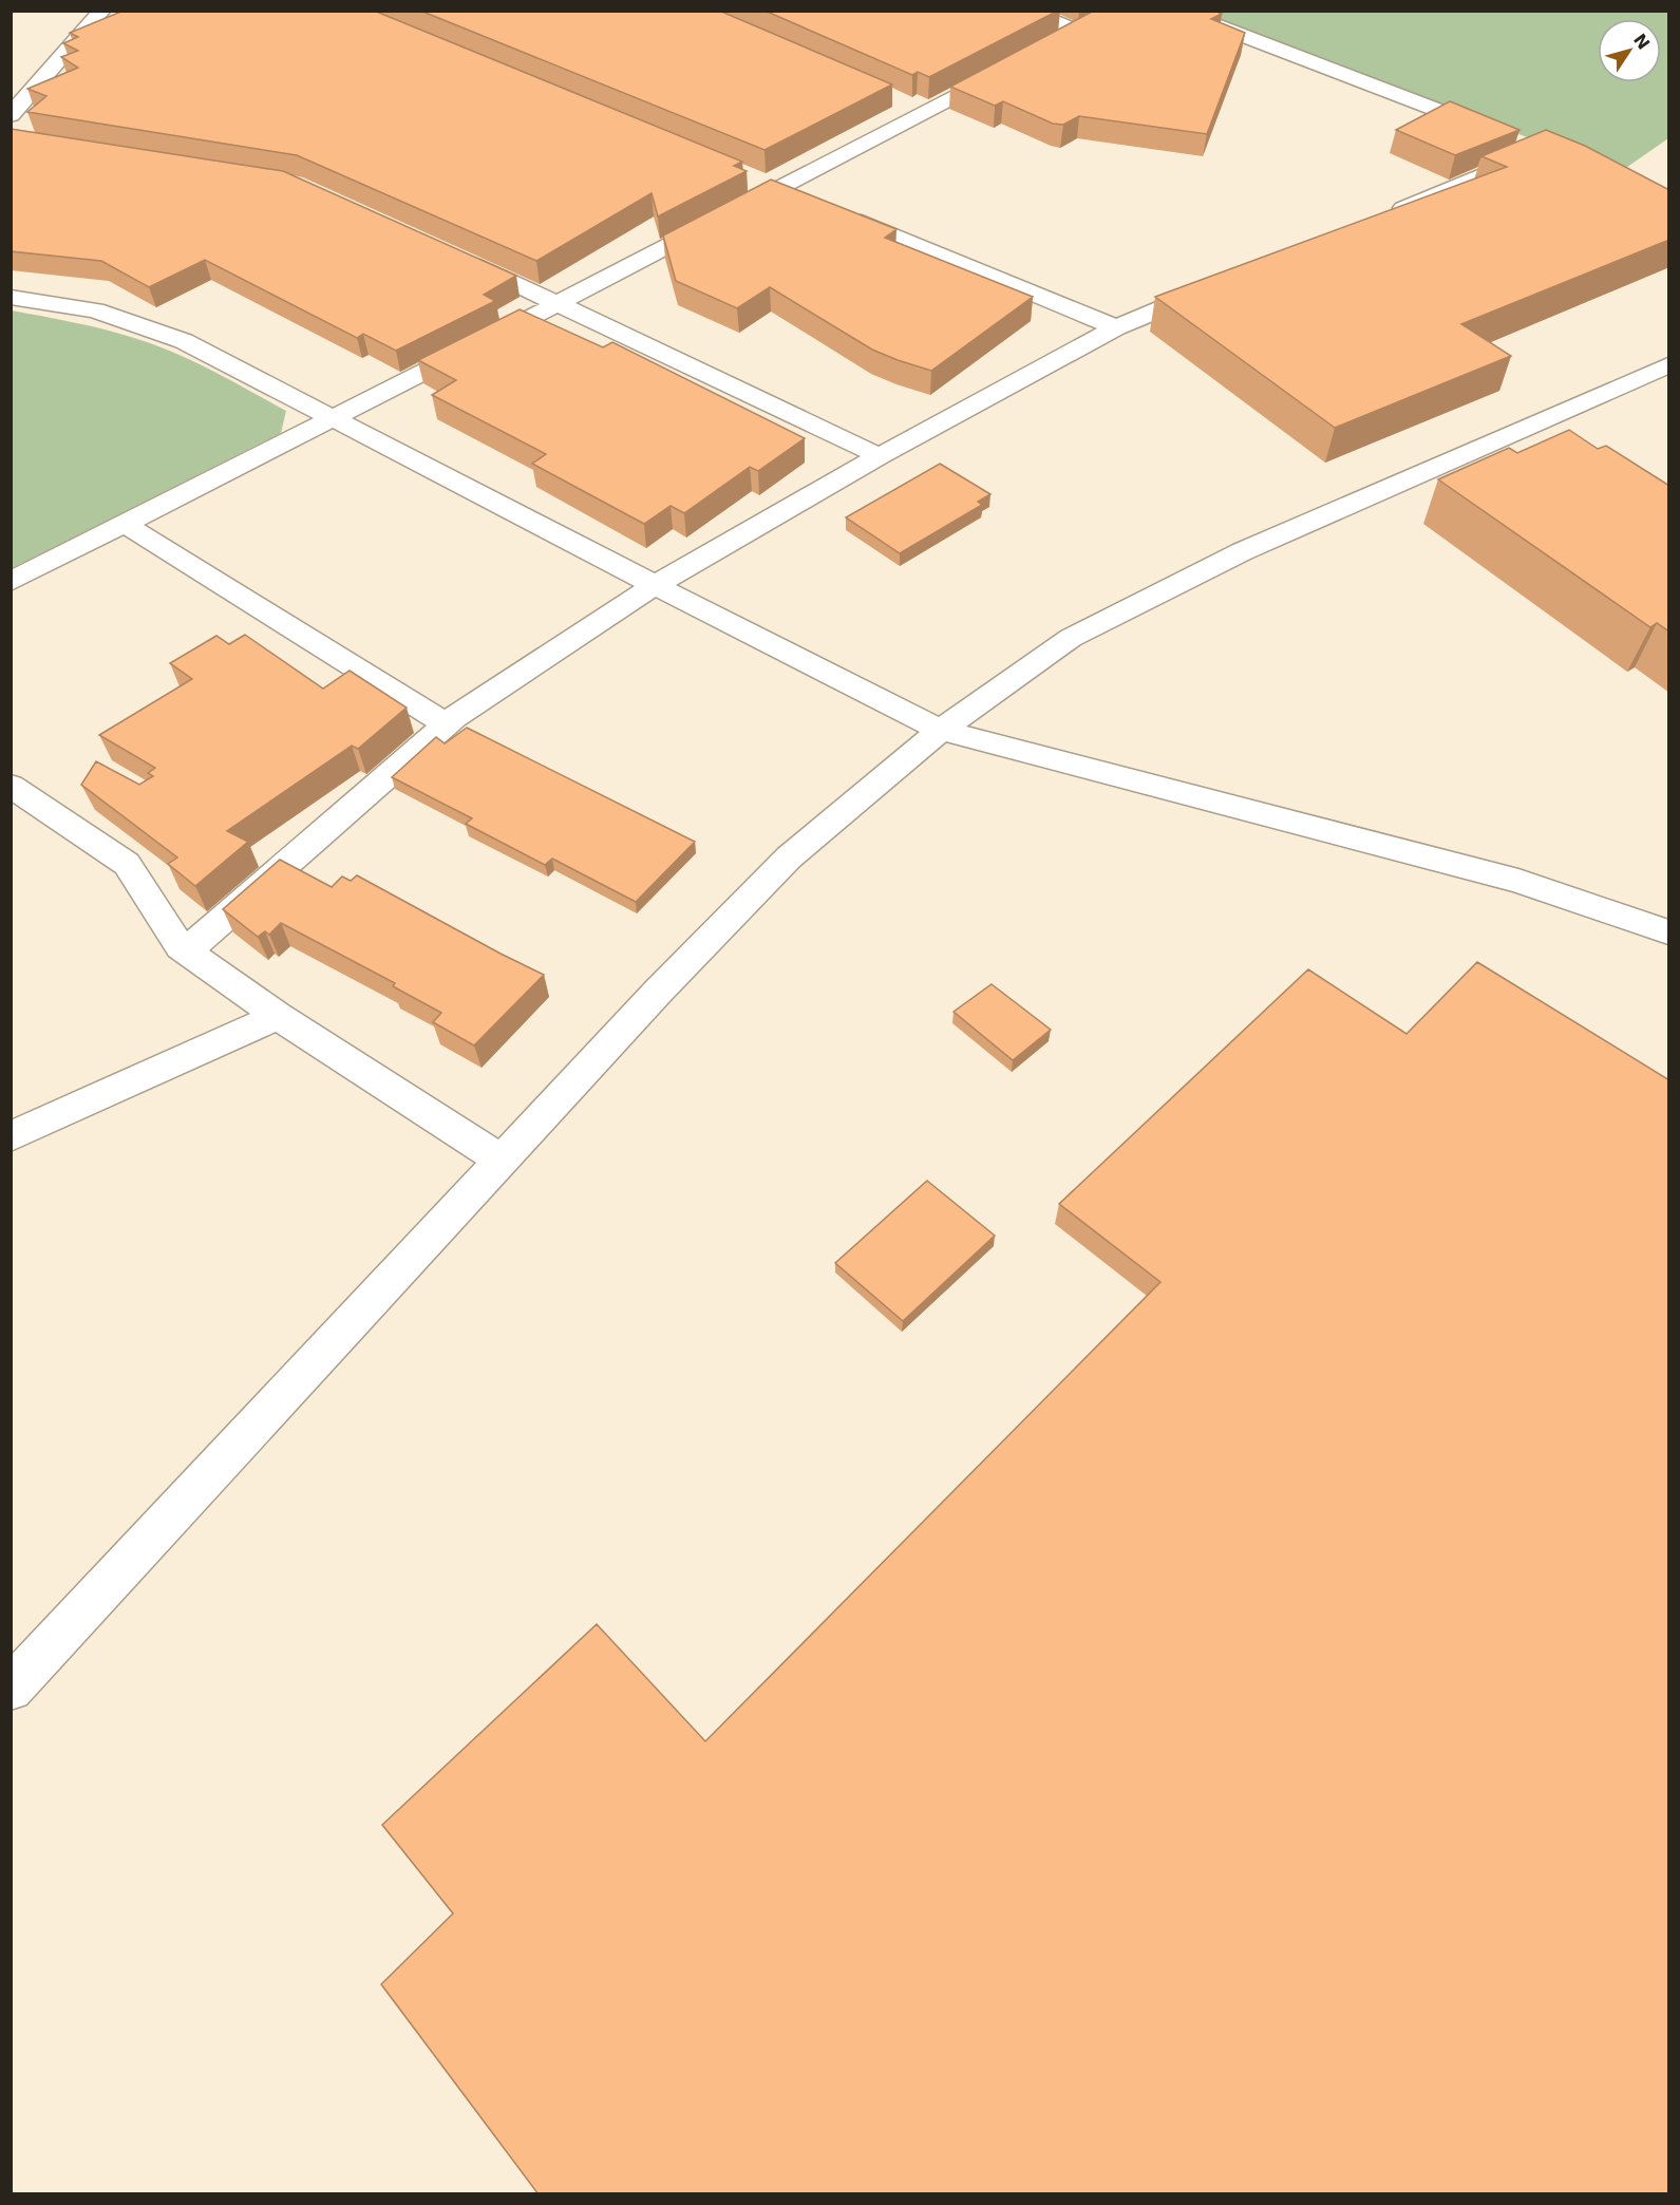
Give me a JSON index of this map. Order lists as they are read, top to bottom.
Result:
{
  "north": "top right"
}
